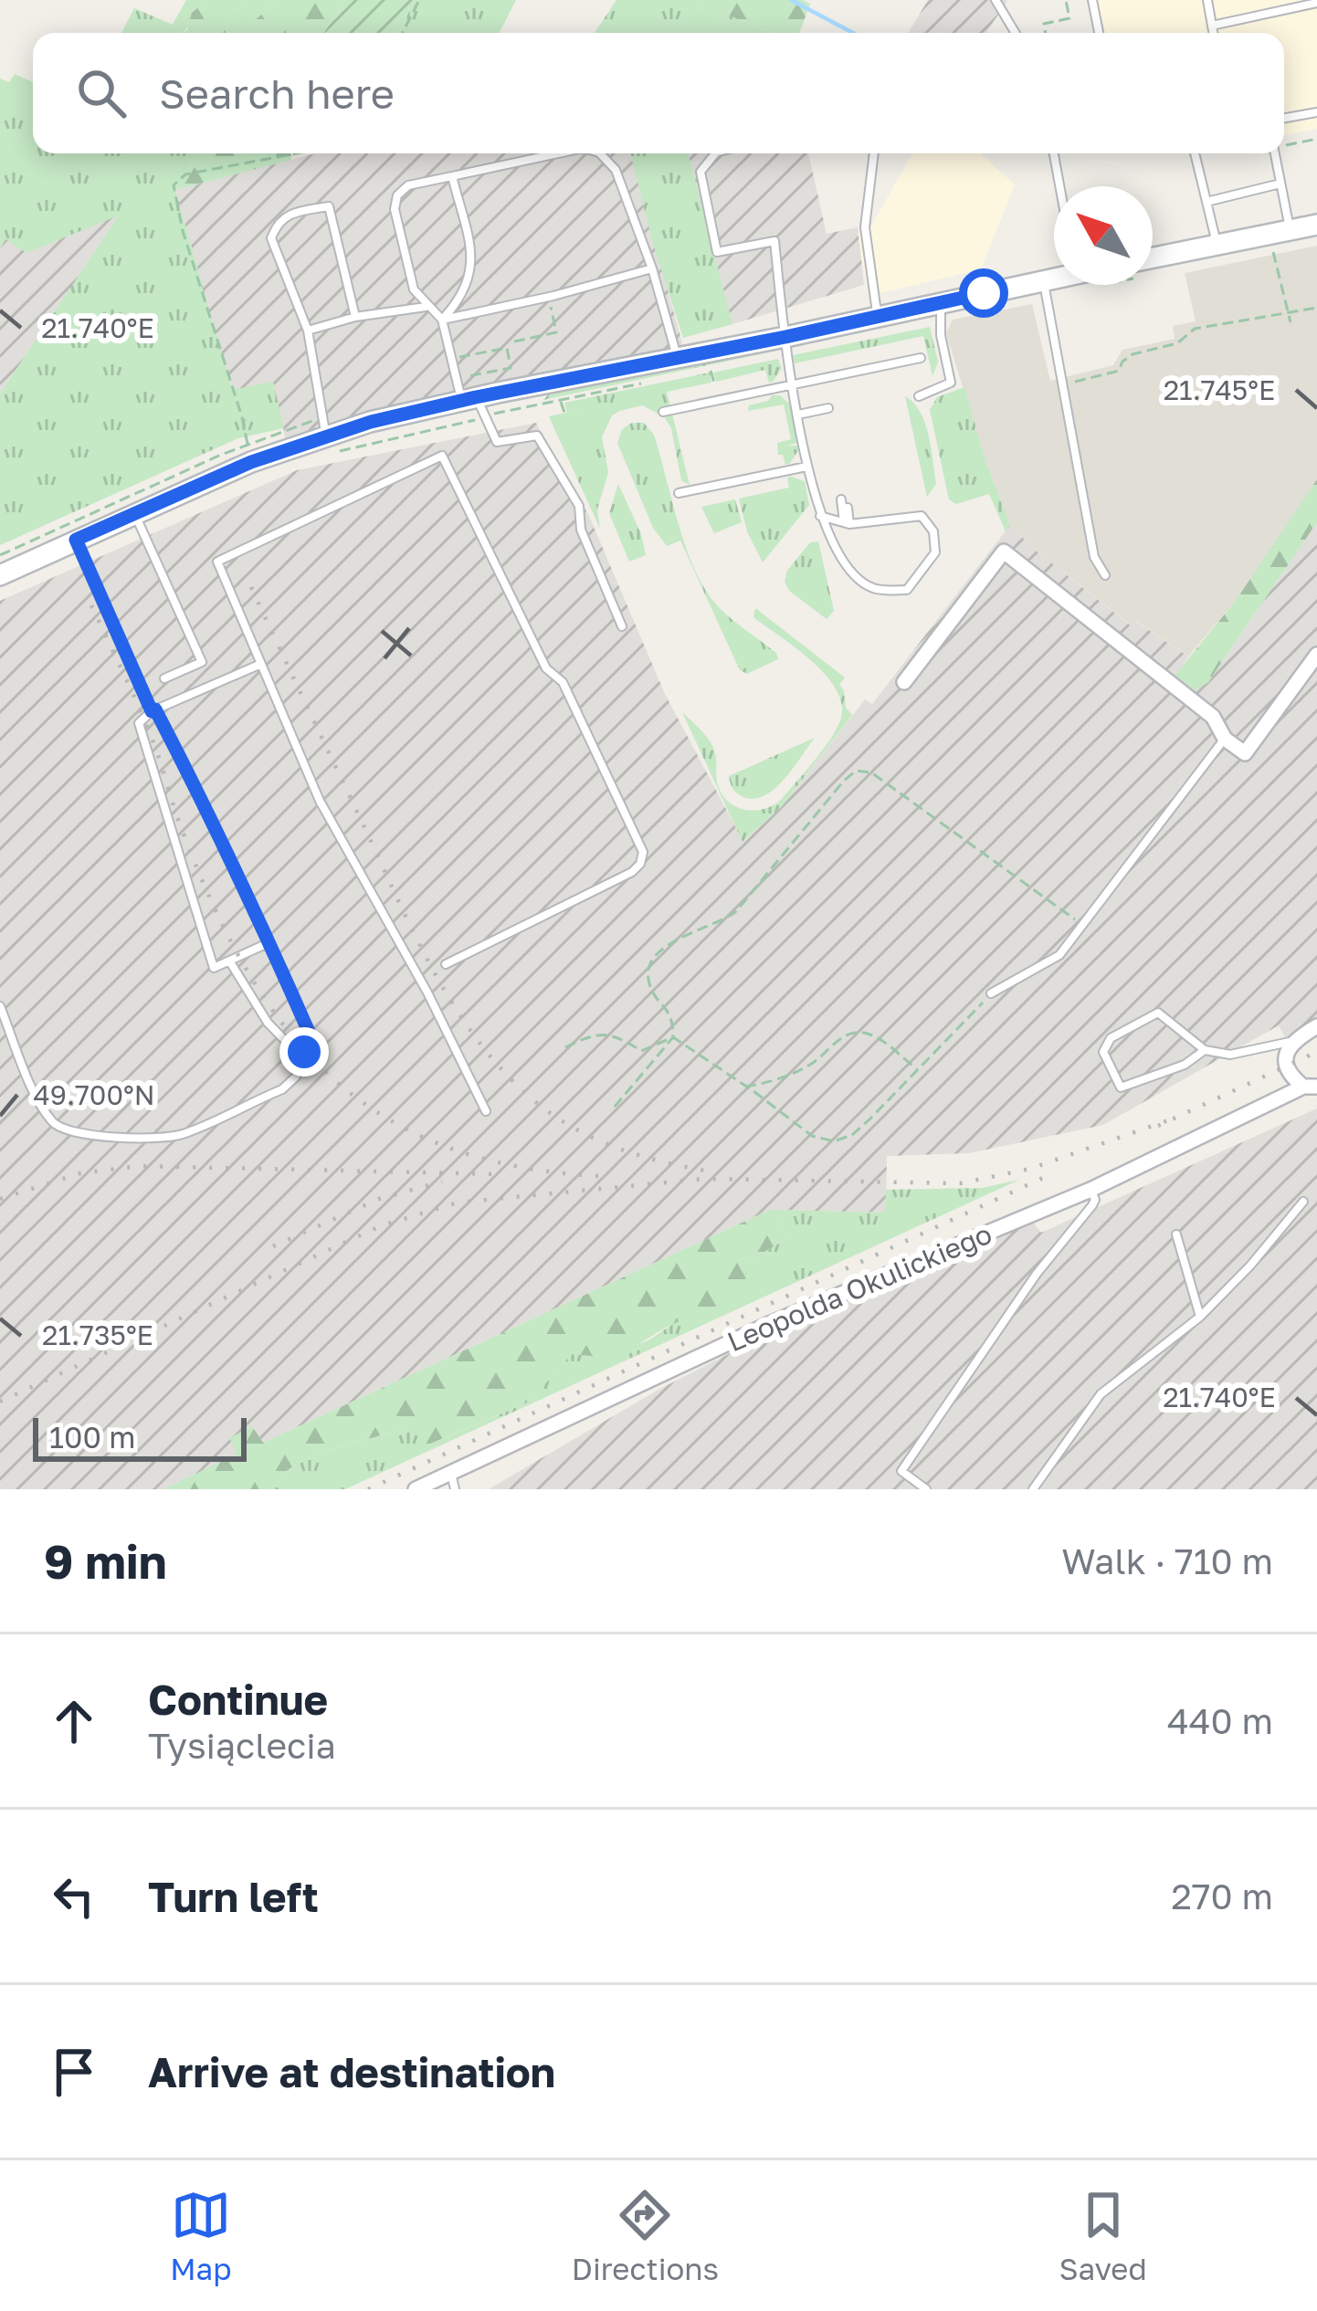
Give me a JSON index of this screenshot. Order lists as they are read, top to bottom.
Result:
{
  "streets": {
    "street": ["Leopolda Okulickiego"]
  },
  "scale_bar": "100 m",
  "north": "top left",
  "page": {
    "search": "Search here",
    "scale": "100 m",
    "heading": ["9 min", "Walk · 710 m"],
    "list": [
      ["Continue", "Tysiąclecia", "440 m"],
      ["Turn left", "270 m"],
      "Arrive at destination"
    ],
    "nav": ["Map", "Directions", "Saved"]
  },
  "coordinates": [
    "21.740°E",
    "21.745°E",
    "49.700°N",
    "21.735°E"
  ]
}
